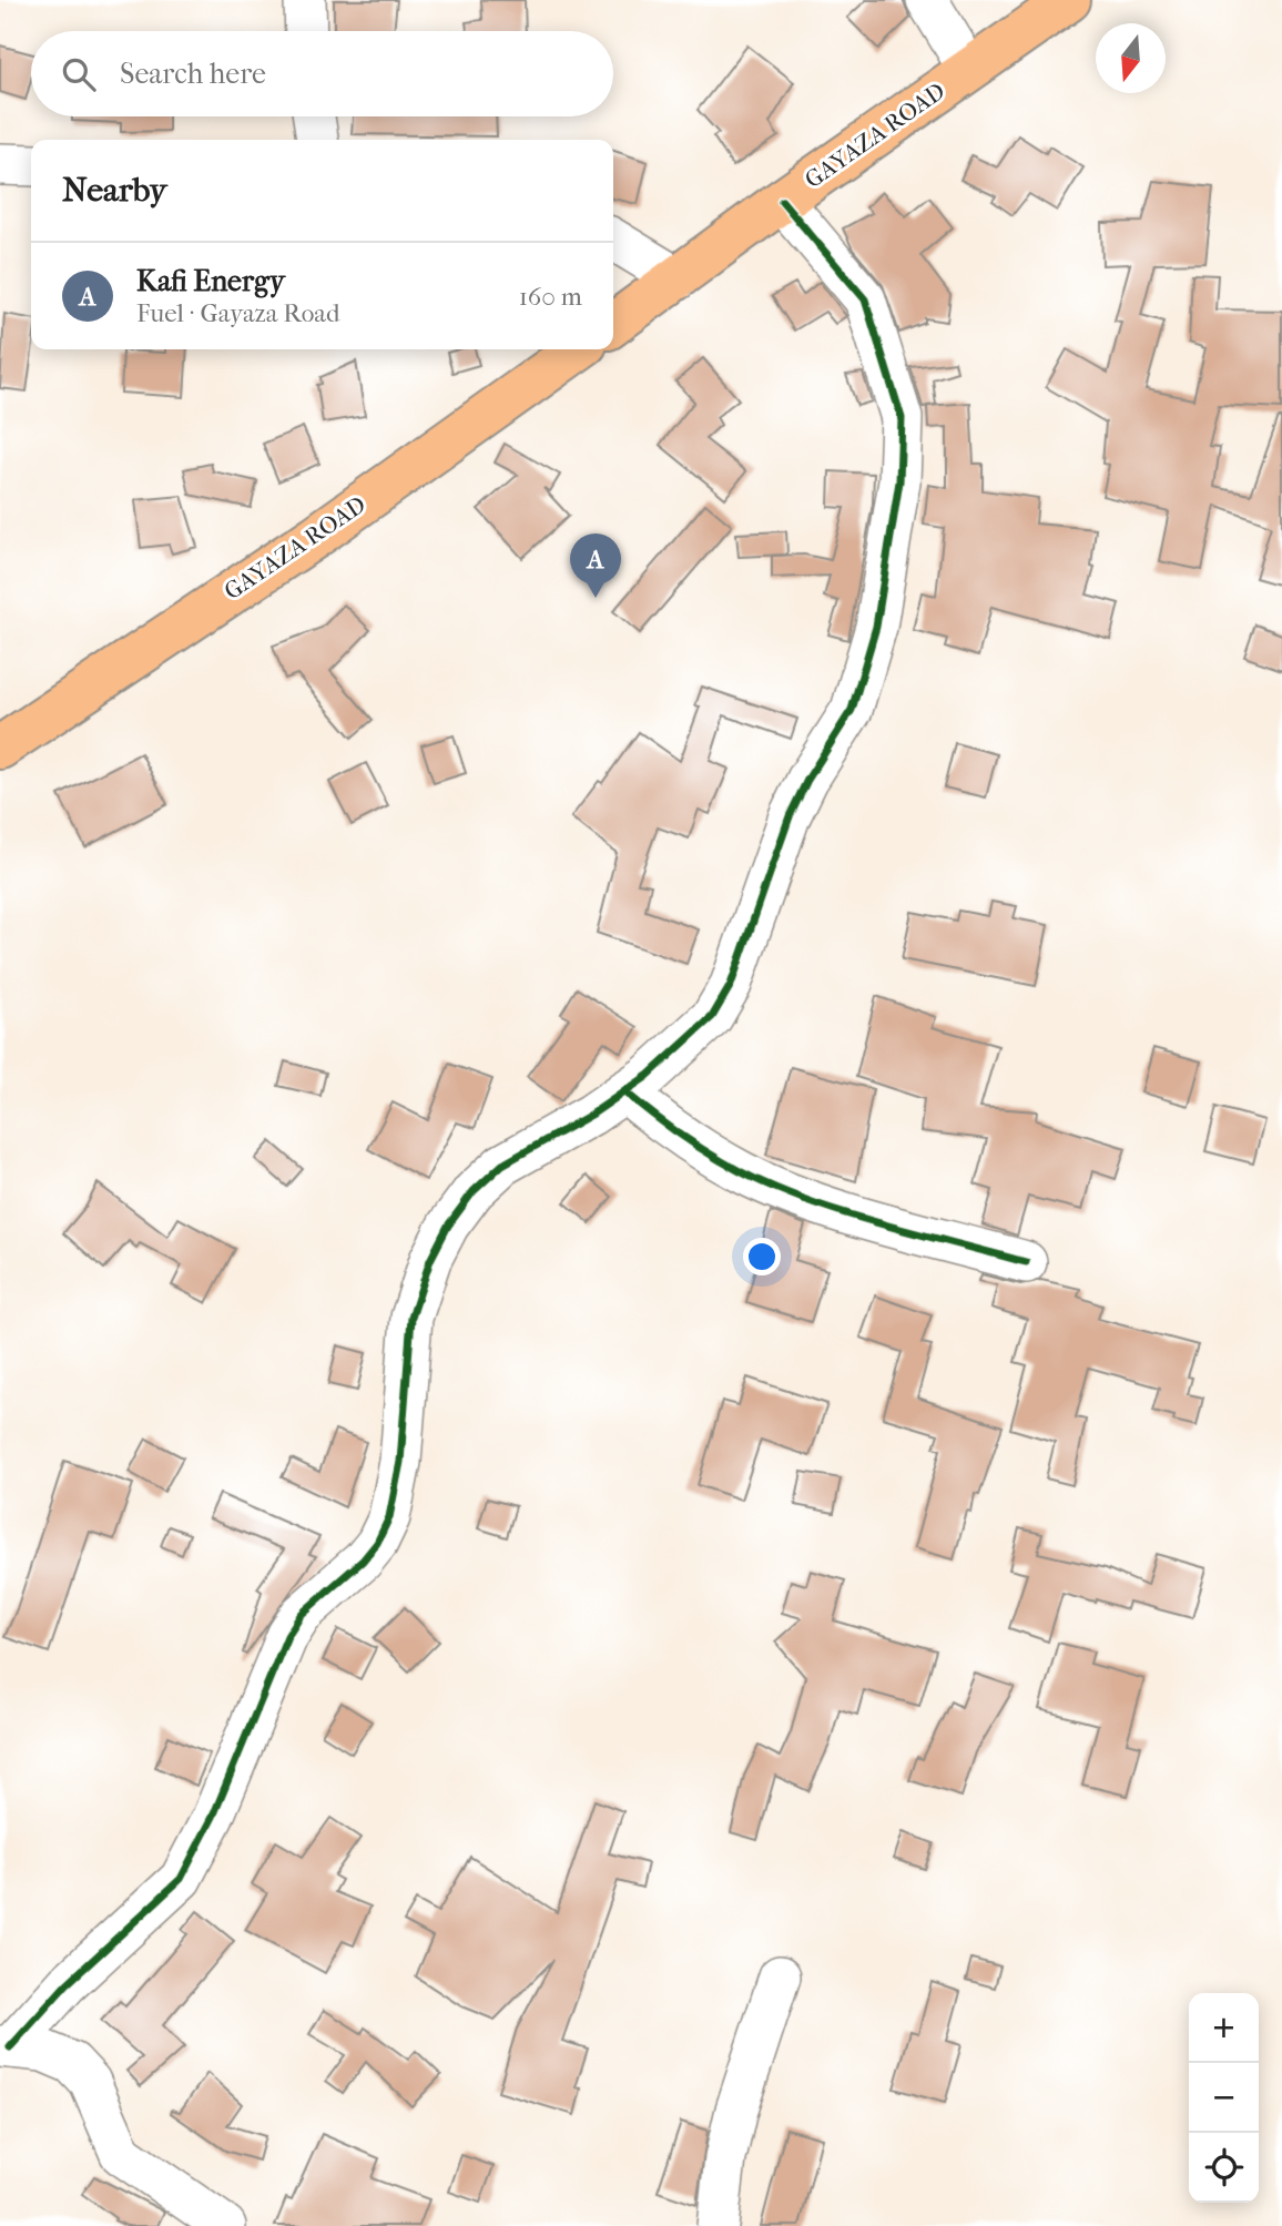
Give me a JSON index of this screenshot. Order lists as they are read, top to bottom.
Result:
{
  "streets": {
    "main road": ["GAYAZA ROAD"]
  },
  "north": "bottom",
  "page": {
    "search": "Search here",
    "heading": "Nearby",
    "list": [
      {
        "mark": "A",
        "name": "Kafi Energy",
        "note": "Fuel · Gayaza Road",
        "value": "160 m"
      }
    ],
    "pins": "A",
    "map_buttons": ["+", "−"]
  }
}
